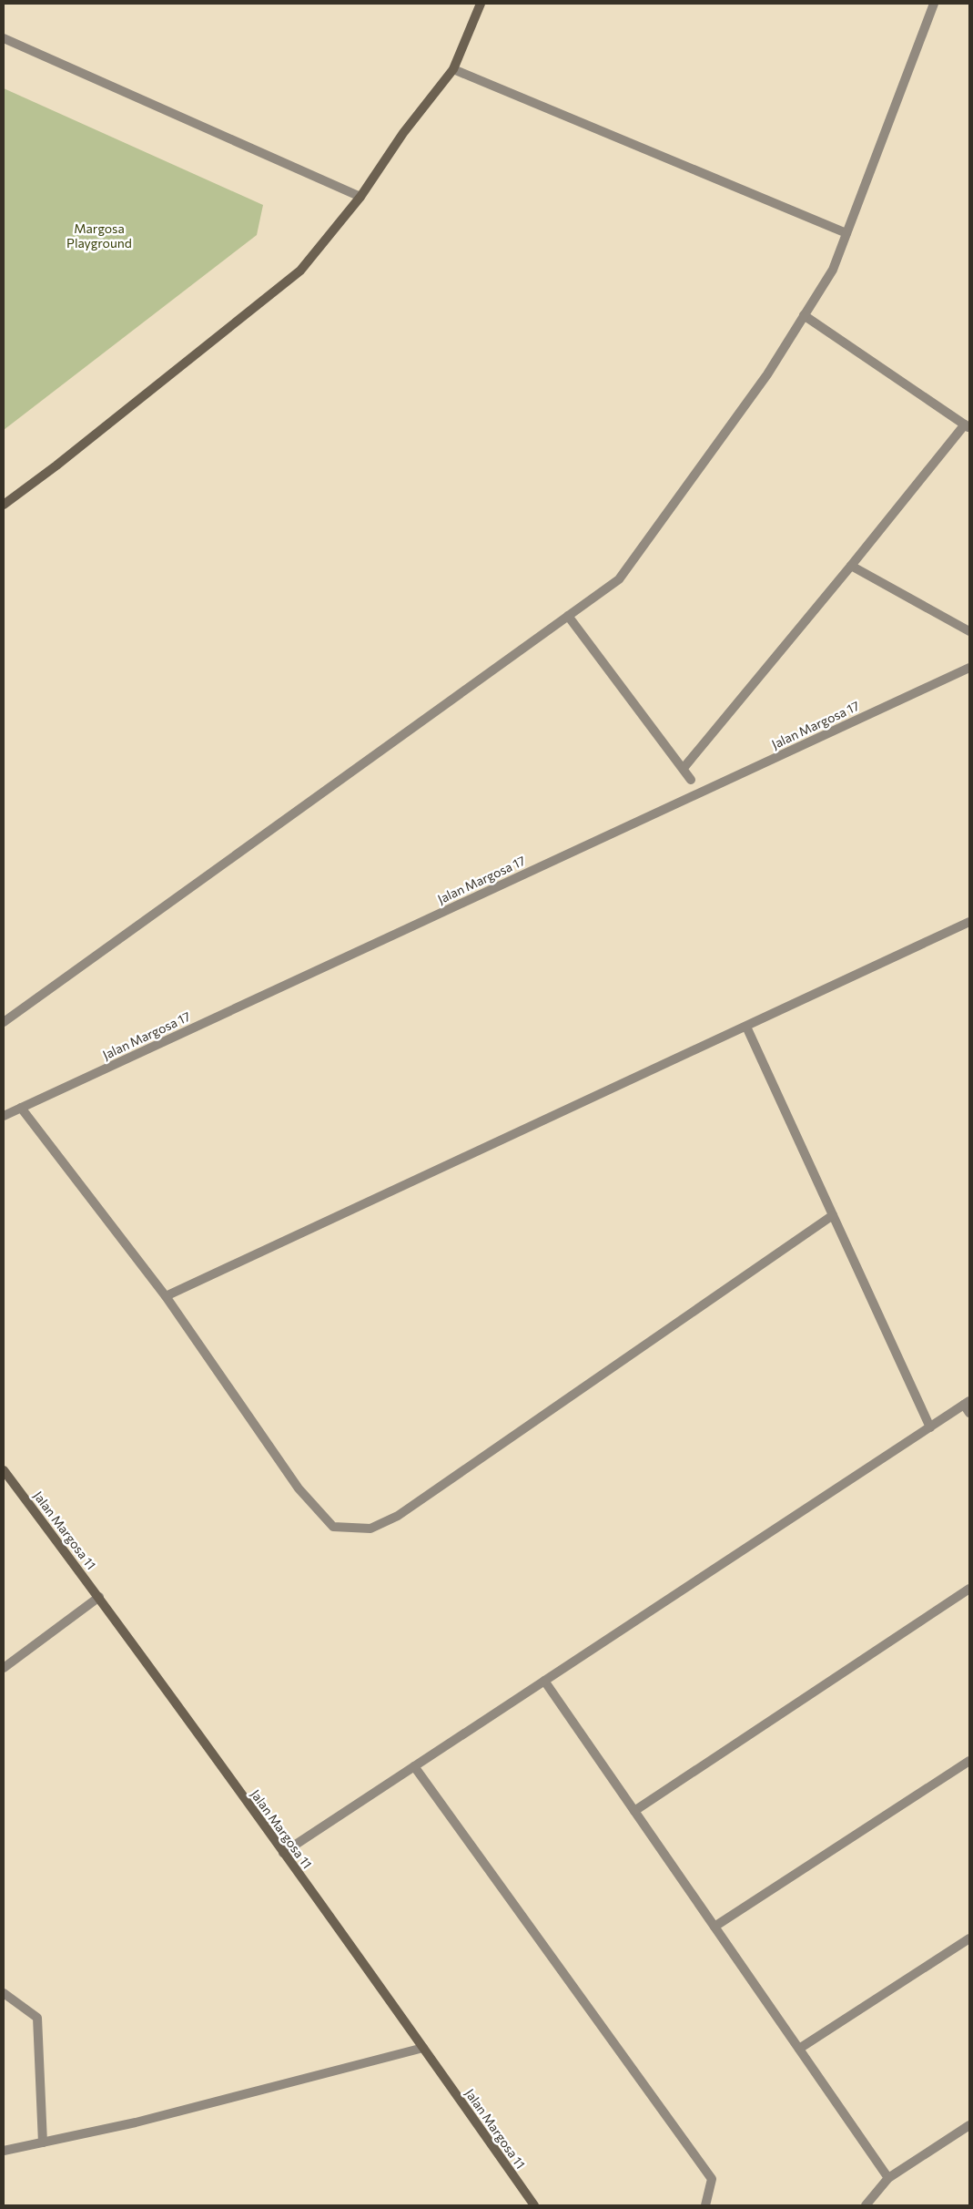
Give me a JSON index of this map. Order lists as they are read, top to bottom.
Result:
{
  "streets": {
    "street": ["Jalan Margosa 17", "Jalan Margosa 11"]
  },
  "parks": ["Margosa Playground"]
}
